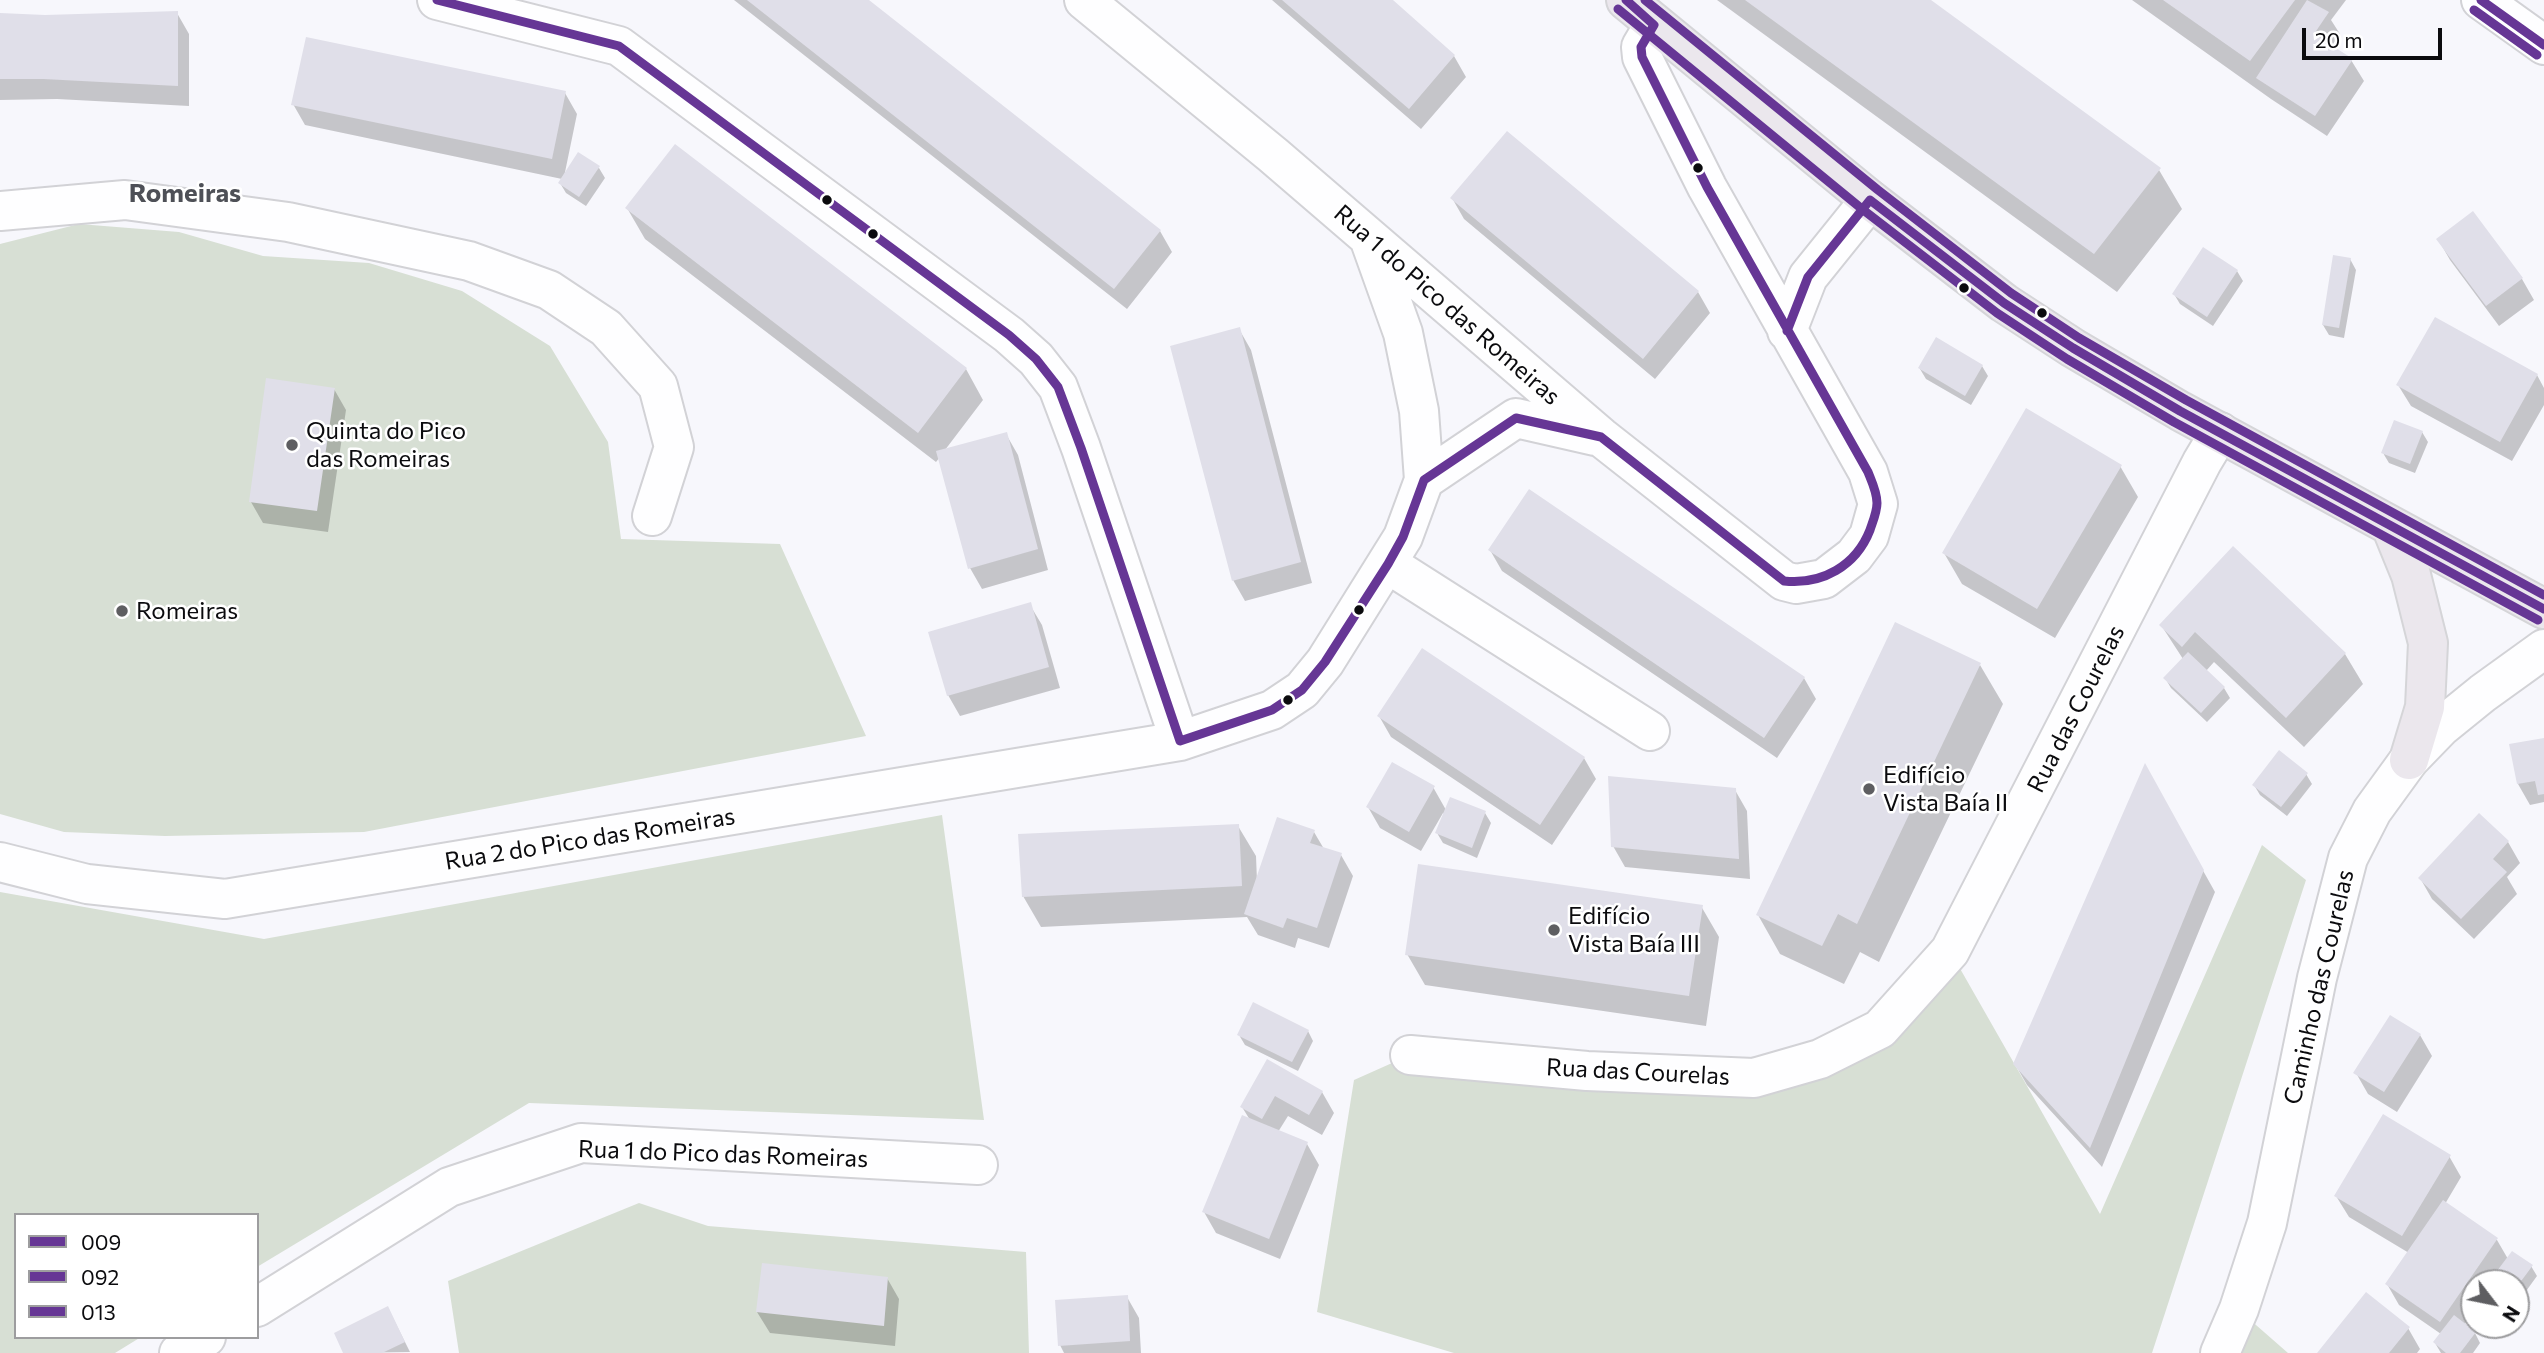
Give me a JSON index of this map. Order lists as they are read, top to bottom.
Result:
{
  "streets": {
    "street": [
      "Rua 1 do Pico das Romeiras",
      "Rua das Courelas",
      "Rua 2 do Pico das Romeiras",
      "Caminho das Courelas"
    ]
  },
  "districts": ["Romeiras"],
  "places": [
    "Quinta do Pico das Romeiras",
    "Romeiras",
    "Edifício Vista Baía II",
    "Edifício Vista Baía III"
  ],
  "lines": ["transit line 009", "transit line 013", "transit line 092"],
  "legend": ["009", "092", "013"],
  "scale_bar": "20 m",
  "north": "bottom right"
}
